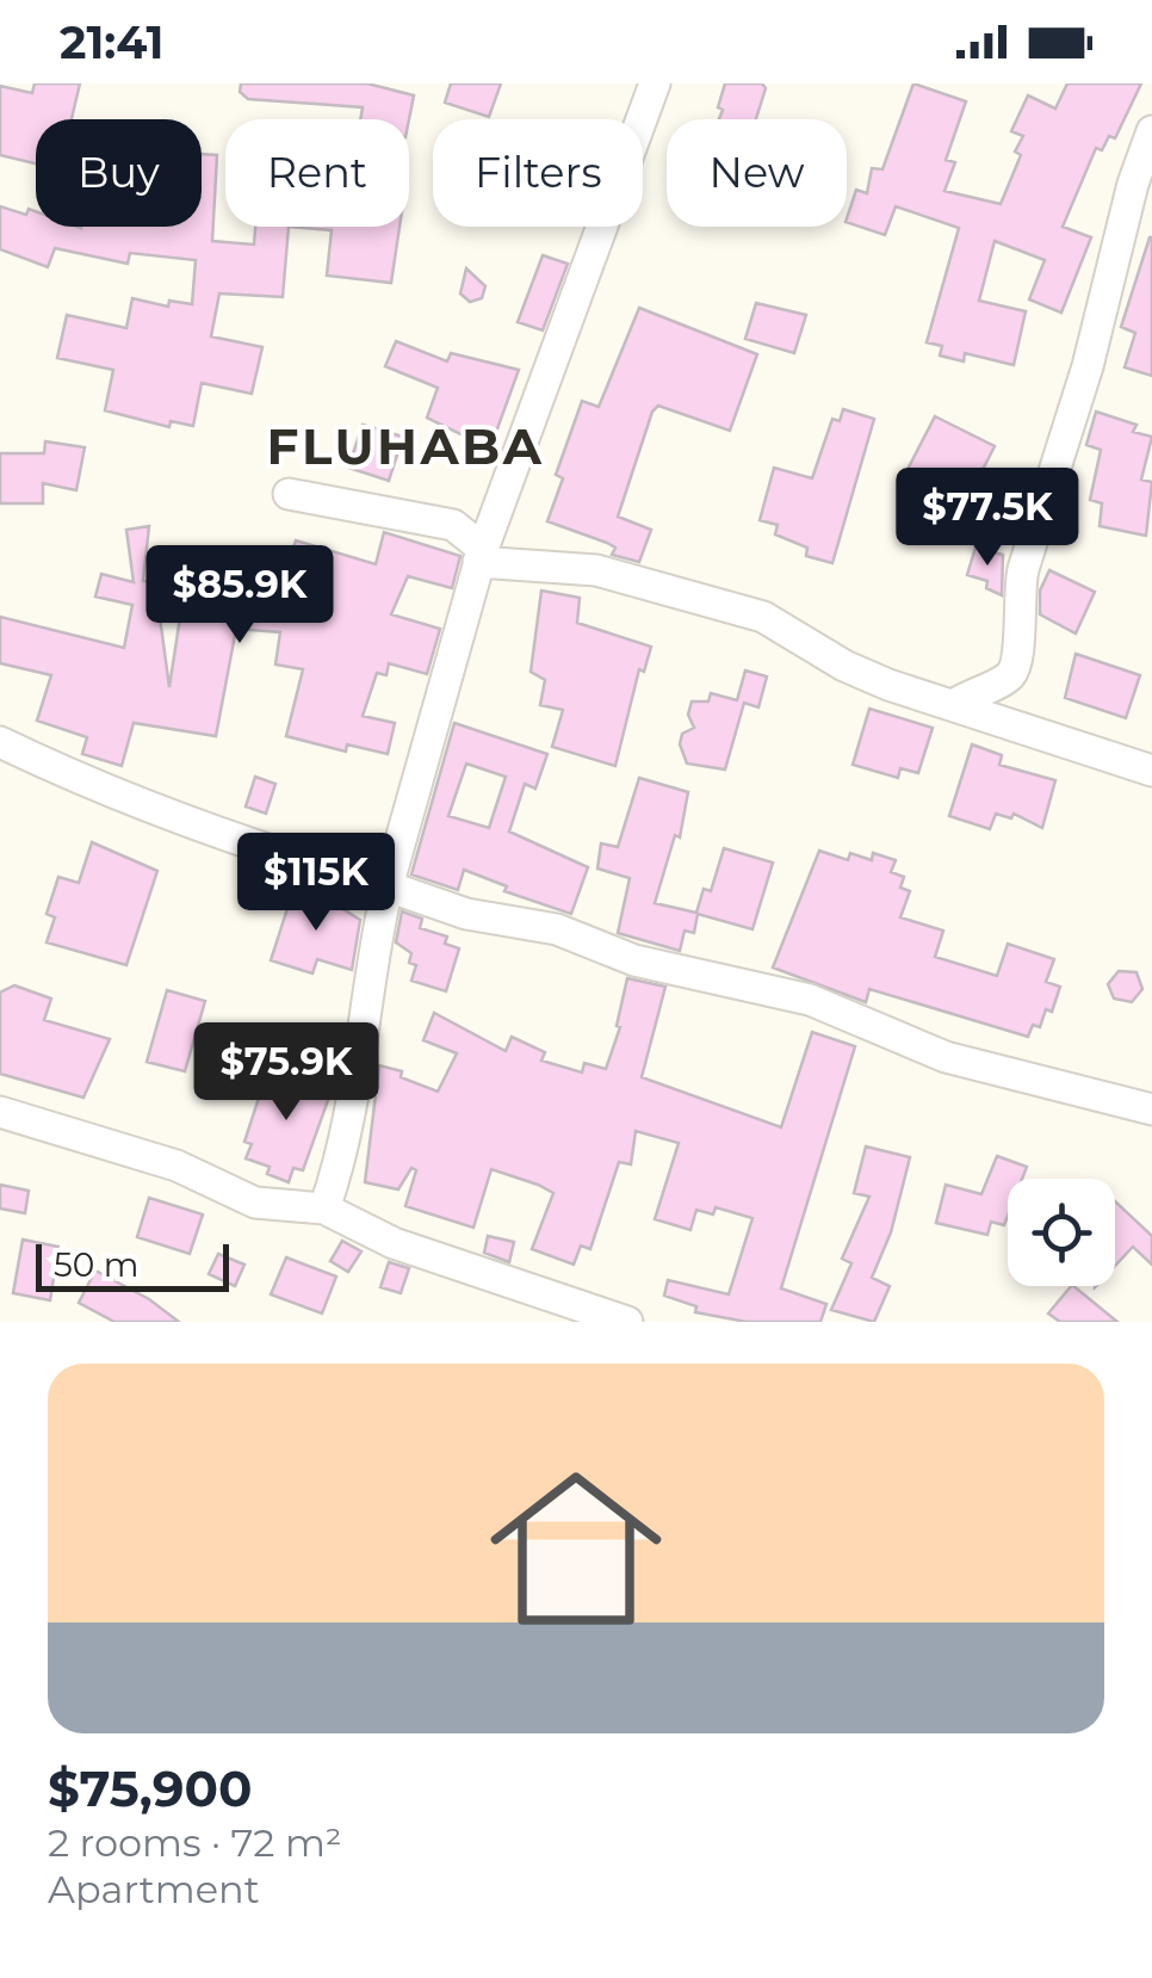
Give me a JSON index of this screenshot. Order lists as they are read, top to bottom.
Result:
{
  "districts": ["FLUHABA"],
  "scale_bar": "50 m",
  "page": {
    "status": "21:41",
    "chip": [
      "Buy",
      "Rent",
      "Filters",
      "New"
    ],
    "price": [
      "$77.5K",
      "$85.9K",
      "$115K",
      "$75.9K"
    ],
    "scale": "50 m",
    "list": [
      {
        "name": "$75,900",
        "note": "2 rooms · 72 m² · Apartment"
      }
    ]
  }
}
